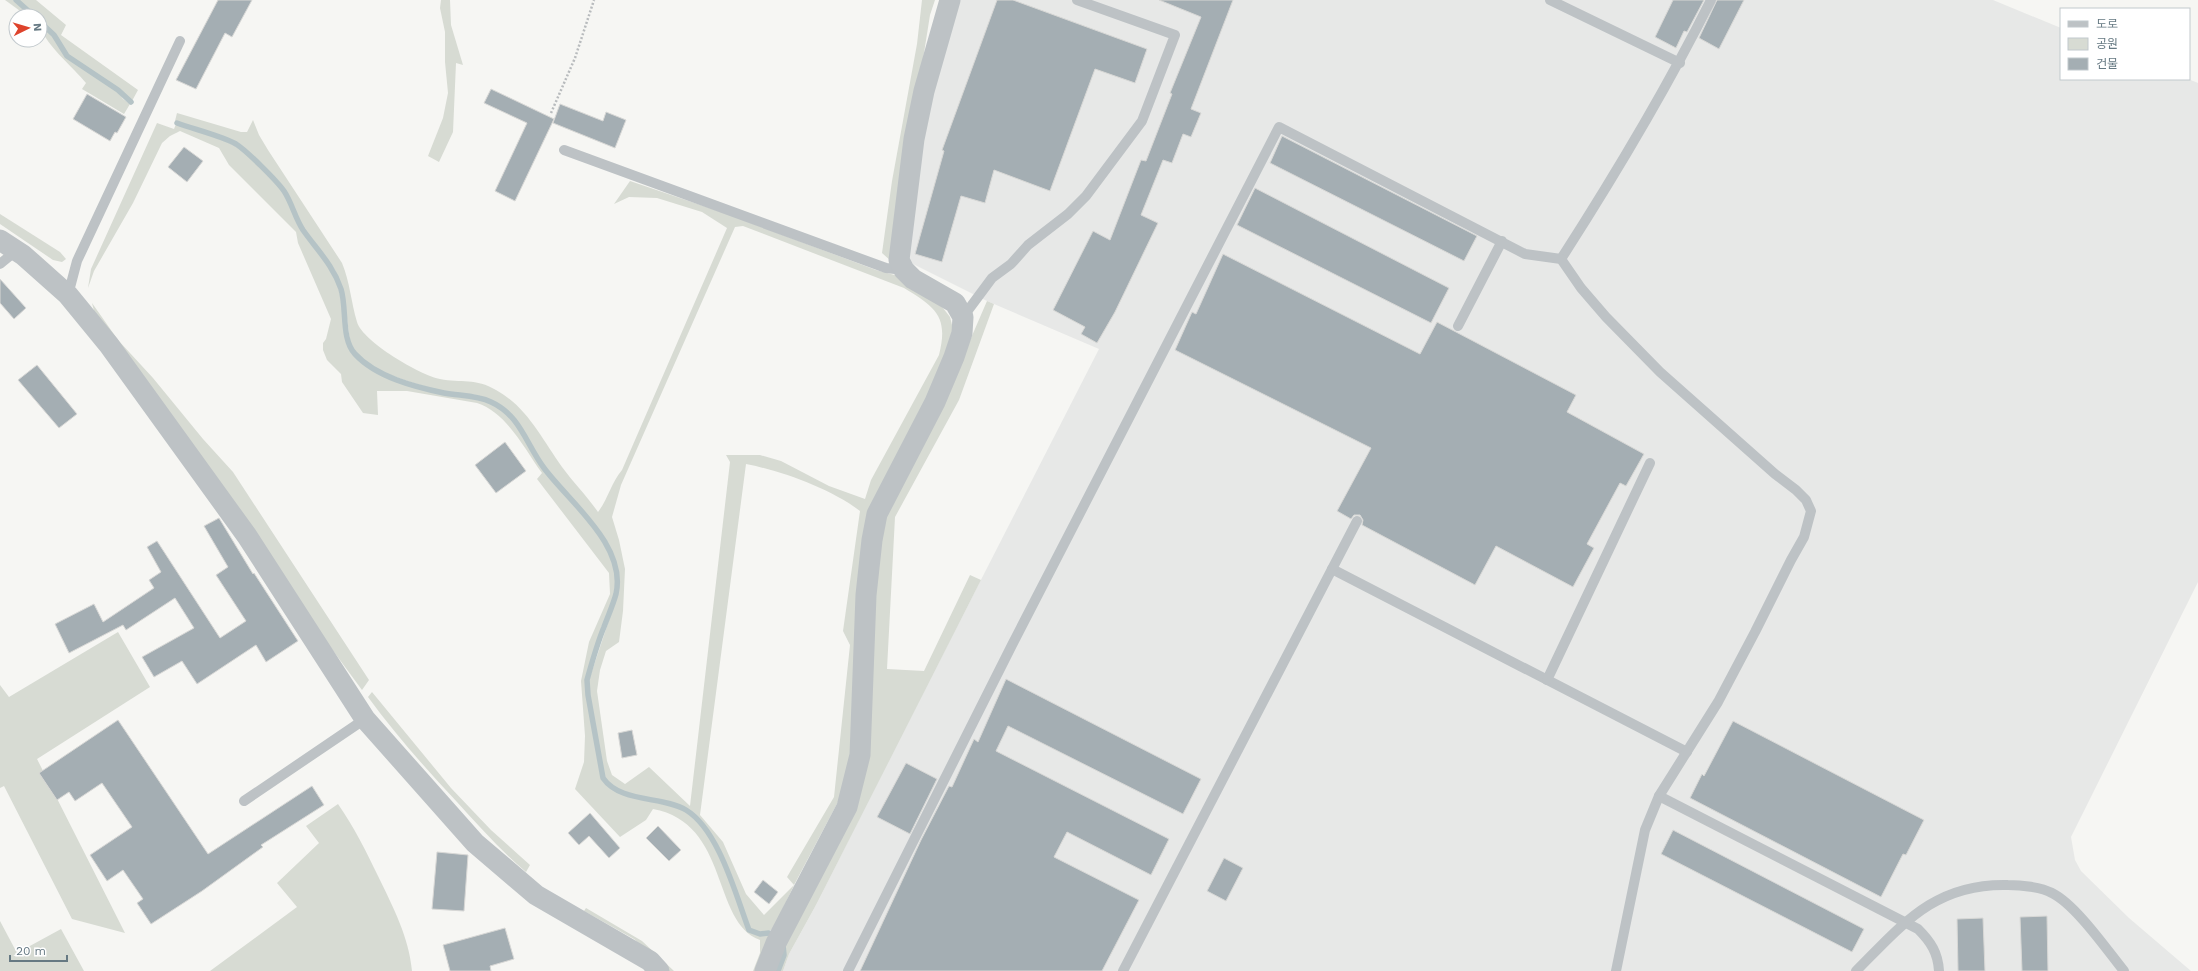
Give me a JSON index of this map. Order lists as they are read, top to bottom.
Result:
{
  "legend": ["도로", "공원", "건물"],
  "scale_bar": "20 m",
  "north": "right"
}
